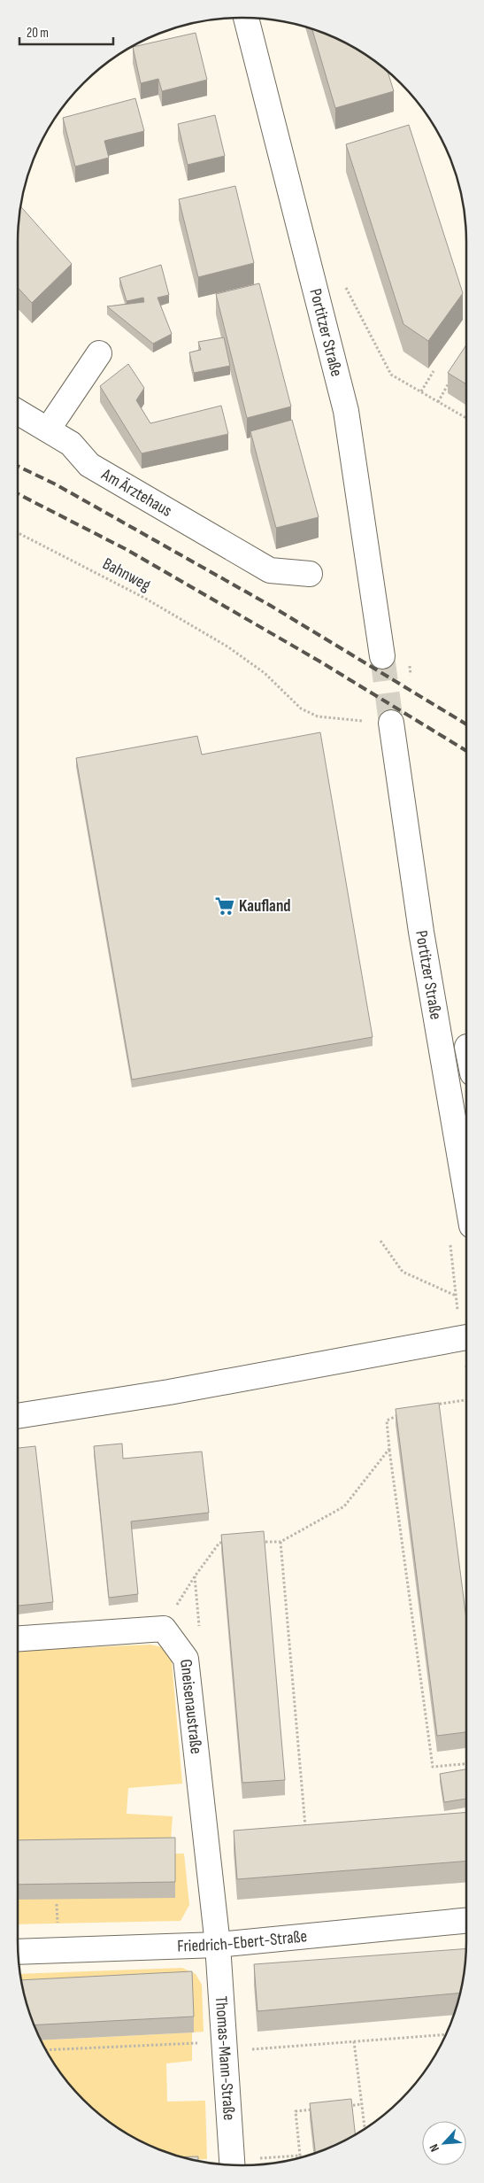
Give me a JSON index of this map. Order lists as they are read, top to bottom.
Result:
{
  "streets": {
    "street": [
      "Portitzer Straße",
      "Am Ärztehaus",
      "Gneisenaustraße",
      "Friedrich-Ebert-Straße",
      "Thomas-Mann-Straße"
    ],
    "path": ["Bahnweg"]
  },
  "crossings": [
    ["Gneisenaustraße", "Friedrich-Ebert-Straße"],
    ["Gneisenaustraße", "Thomas-Mann-Straße"],
    ["Friedrich-Ebert-Straße", "Thomas-Mann-Straße"]
  ],
  "places": {
    "supermarket": ["Kaufland"]
  },
  "scale_bar": "20 m",
  "north": "bottom left"
}
